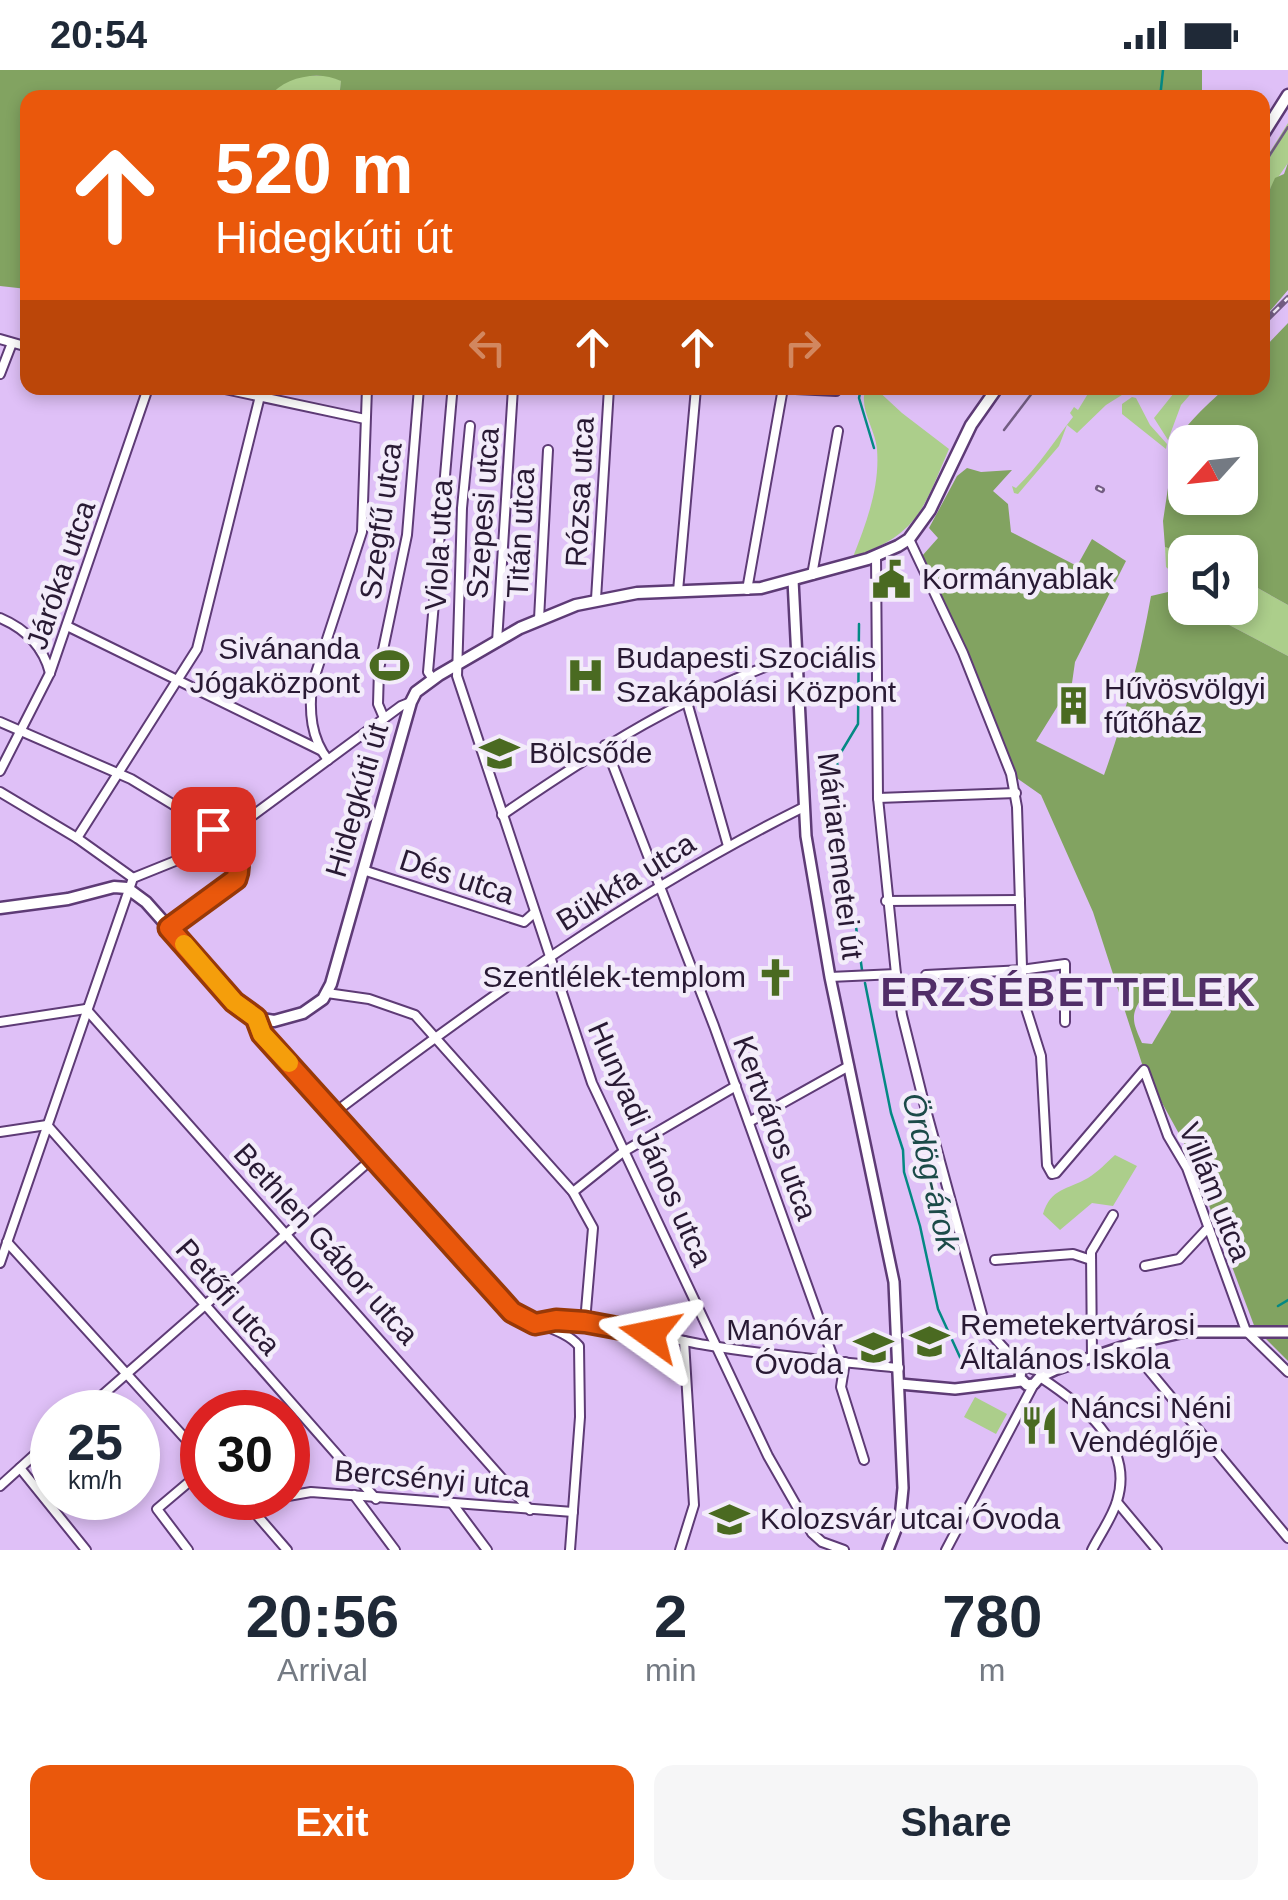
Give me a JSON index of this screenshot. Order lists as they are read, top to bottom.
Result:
{
  "streets": {
    "main road": ["Hidegkúti út"],
    "street": [
      "Rózsa utca",
      "Szepesi utca",
      "Szegfű utca",
      "Titán utca",
      "Viola utca",
      "Járóka utca",
      "Máriaremetei út",
      "Dés utca",
      "Bükkfa utca",
      "Kertváros utca",
      "Hunyadi János utca",
      "Villám utca",
      "Bethlen Gábor utca",
      "Petőfi utca",
      "Bercsényi utca"
    ]
  },
  "crossings": [
    ["Rózsa utca", "Hidegkúti út"],
    ["Szepesi utca", "Hidegkúti út"],
    ["Titán utca", "Hidegkúti út"],
    ["Viola utca", "Hidegkúti út"],
    ["Viola utca", "Hunyadi János utca"],
    ["Hidegkúti út", "Máriaremetei út"],
    ["Hidegkúti út", "Dés utca"],
    ["Hidegkúti út", "Hunyadi János utca"],
    ["Máriaremetei út", "Bükkfa utca"],
    ["Dés utca", "Hunyadi János utca"],
    ["Bükkfa utca", "Kertváros utca"],
    ["Bükkfa utca", "Hunyadi János utca"],
    ["Bethlen Gábor utca", "Bercsényi utca"],
    ["Petőfi utca", "Bercsényi utca"]
  ],
  "districts": ["ERZSÉBETTELEK"],
  "water": ["Ördög-árok"],
  "places": {
    "public building": ["Kormányablak"],
    "sports": ["Sivánanda Jógaközpont"],
    "hospital": ["Budapesti Szociális Szakápolási Központ"],
    "building": ["Hűvösvölgyi fűtőház"],
    "school or university": [
      "Bölcsőde",
      "Remetekertvárosi Általános Iskola",
      "Manóvár Óvoda",
      "Kolozsvár utcai Óvoda"
    ],
    "church": ["Szentlélek-templom"],
    "restaurant": ["Náncsi Néni Vendéglője"]
  },
  "north": "bottom left",
  "page": {
    "status": "20:54",
    "turn": ["520 m", "Hidegkúti út"],
    "speed": "25 km/h",
    "limit": "30",
    "eta": [
      "20:56",
      "Arrival",
      "2",
      "min",
      "780",
      "m"
    ],
    "buttons": ["Exit", "Share"]
  }
}
